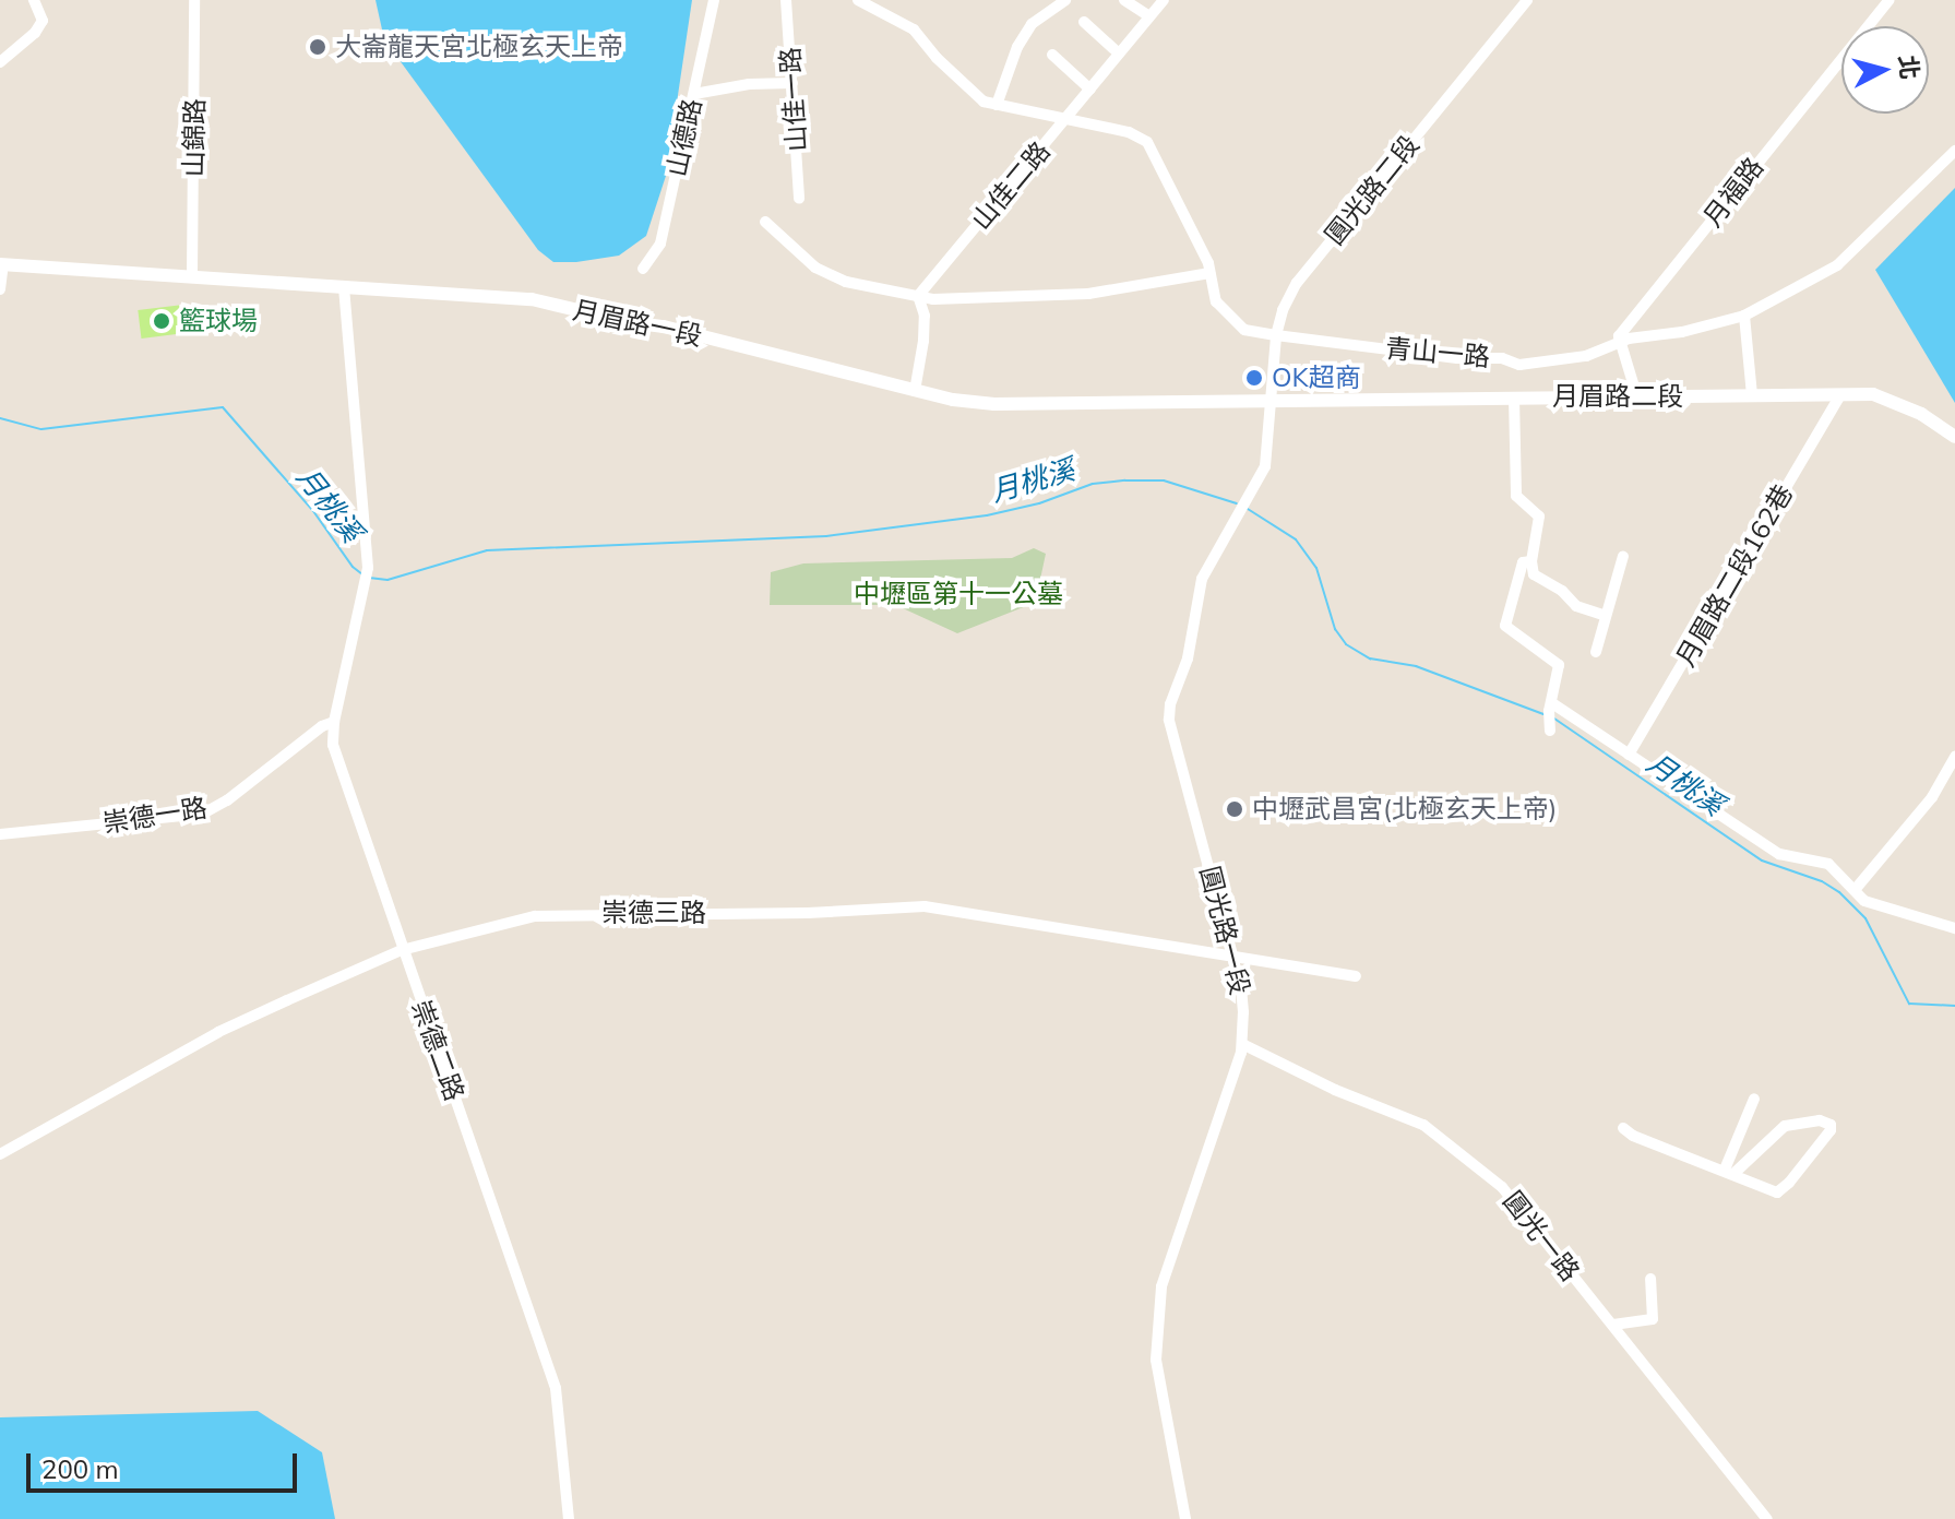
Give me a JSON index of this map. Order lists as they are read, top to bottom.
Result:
{
  "streets": {
    "street": [
      "山佳一路",
      "山錦路",
      "山德路",
      "山佳二路",
      "圓光路二段",
      "月福路",
      "月眉路一段",
      "青山一路",
      "月眉路二段",
      "月眉路二段162巷",
      "崇德一路",
      "崇德三路",
      "圓光路一段",
      "崇德二路",
      "圓光一路"
    ]
  },
  "crossings": [
    ["山錦路", "月眉路一段"],
    ["山佳二路", "青山一路"],
    ["圓光路二段", "月眉路一段"],
    ["圓光路二段", "青山一路"],
    ["圓光路二段", "月眉路二段"],
    ["圓光路二段", "圓光路一段"],
    ["月福路", "青山一路"],
    ["月眉路一段", "月眉路二段"],
    ["月眉路一段", "圓光路一段"],
    ["月眉路一段", "崇德二路"],
    ["月眉路二段", "月眉路二段162巷"],
    ["月眉路二段", "圓光路一段"],
    ["崇德一路", "崇德二路"],
    ["崇德三路", "圓光路一段"],
    ["崇德三路", "崇德二路"],
    ["圓光路一段", "圓光一路"]
  ],
  "water": ["月桃溪"],
  "parks": ["中壢區第十一公墓"],
  "places": [
    "大崙龍天宮北極玄天上帝",
    "籃球場",
    "OK超商",
    "中壢武昌宮(北極玄天上帝)"
  ],
  "scale_bar": "200 m",
  "north": "right"
}
